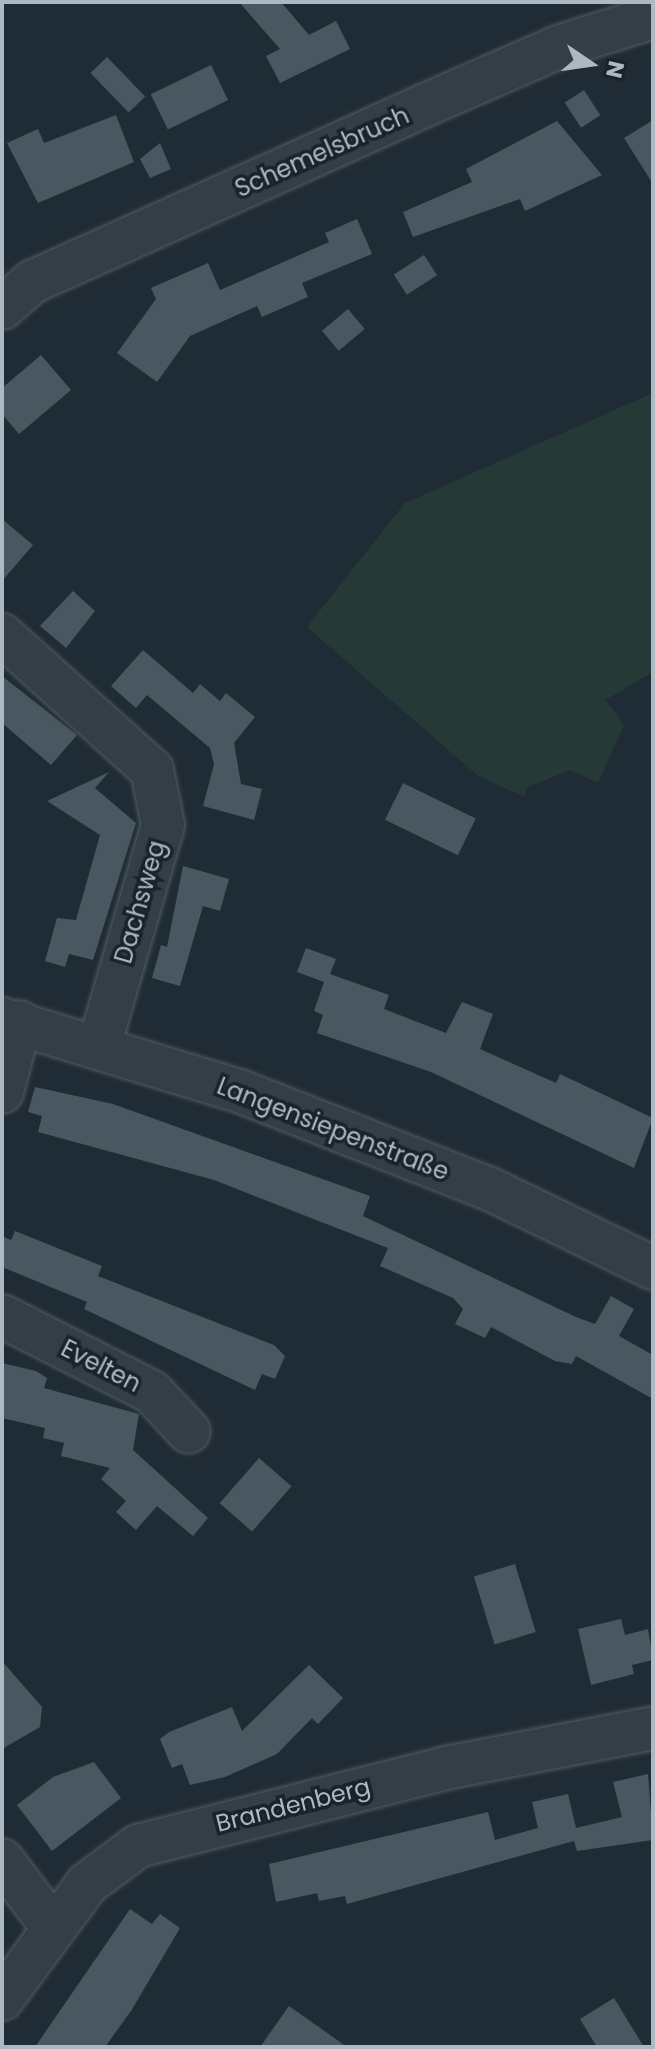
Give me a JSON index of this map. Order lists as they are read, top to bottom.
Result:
{
  "streets": {
    "street": [
      "Schemelsbruch",
      "Dachsweg",
      "Langensiepenstraße",
      "Evelten",
      "Brandenberg"
    ]
  },
  "crossings": [
    ["Dachsweg", "Langensiepenstraße"]
  ],
  "north": "right"
}
